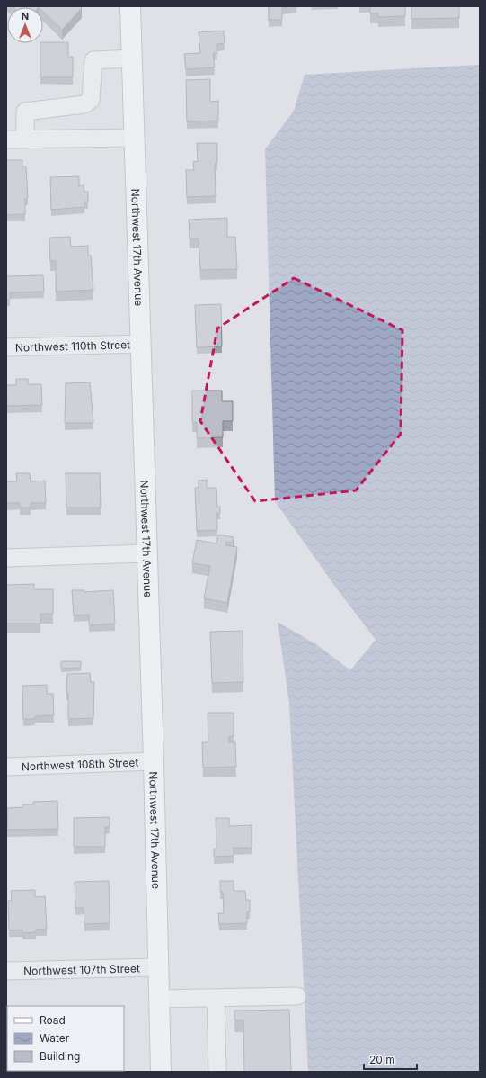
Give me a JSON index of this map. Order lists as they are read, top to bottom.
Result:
{
  "streets": {
    "main road": ["Northwest 17th Avenue"],
    "street": ["Northwest 110th Street", "Northwest 108th Street", "Northwest 107th Street"]
  },
  "crossings": [
    ["Northwest 17th Avenue", "Northwest 110th Street"],
    ["Northwest 17th Avenue", "Northwest 108th Street"],
    ["Northwest 17th Avenue", "Northwest 107th Street"]
  ],
  "legend": ["Road", "Water", "Building"],
  "scale_bar": "20 m",
  "north": "top"
}
